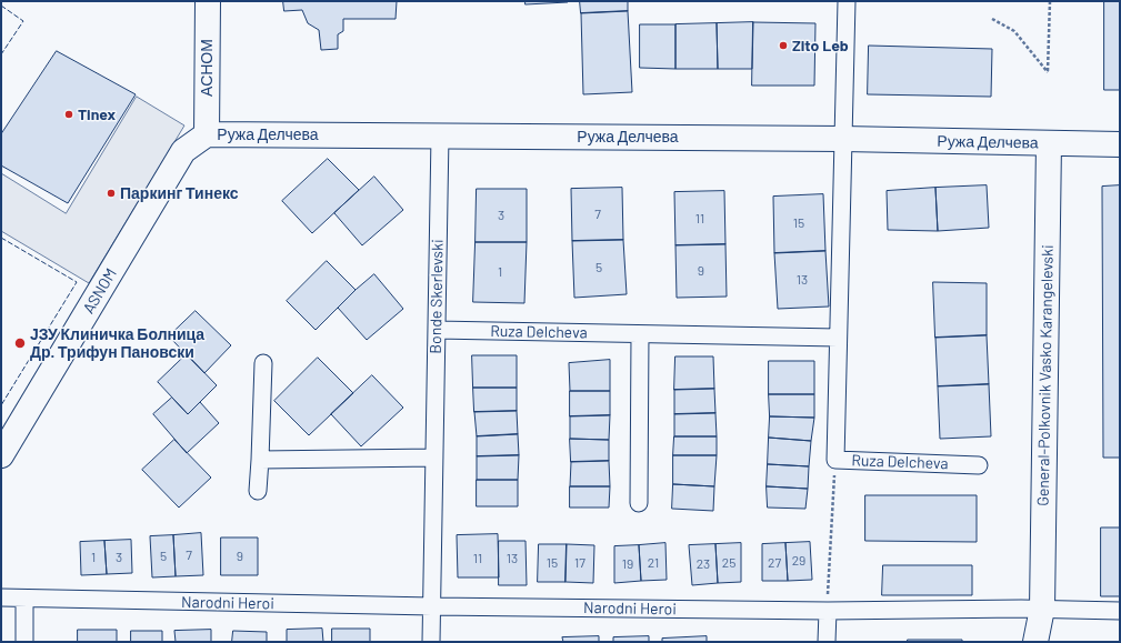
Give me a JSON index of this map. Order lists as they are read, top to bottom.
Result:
{
  "streets": {
    "street": [
      "АСНОМ",
      "Ружа Делчева",
      "ASNOM",
      "Bonde Skerlevski",
      "Ruza Delcheva",
      "General-Polkovnik Vasko Karangelevski",
      "Narodni Heroi"
    ]
  },
  "crossings": [
    ["АСНОМ", "Ружа Делчева"],
    ["АСНОМ", "ASNOM"],
    ["Ружа Делчева", "ASNOM"],
    ["Ружа Делчева", "Bonde Skerlevski"],
    ["Ружа Делчева", "Ruza Delcheva"],
    ["Ружа Делчева", "General-Polkovnik Vasko Karangelevski"],
    ["Bonde Skerlevski", "Ruza Delcheva"],
    ["Bonde Skerlevski", "Narodni Heroi"],
    ["General-Polkovnik Vasko Karangelevski", "Narodni Heroi"]
  ],
  "places": [
    "Zito Leb",
    "Tinex",
    "Паркинг Тинекс",
    "ЈЗУ Клиничка Болница Др. Трифун Пановски"
  ],
  "house_numbers": [
    "7",
    "3",
    "11",
    "15",
    "5",
    "9",
    "1",
    "13",
    "7",
    "5",
    "9",
    "1",
    "3",
    "11",
    "13",
    "29",
    "15",
    "17",
    "21",
    "25",
    "27",
    "19",
    "23"
  ]
}
